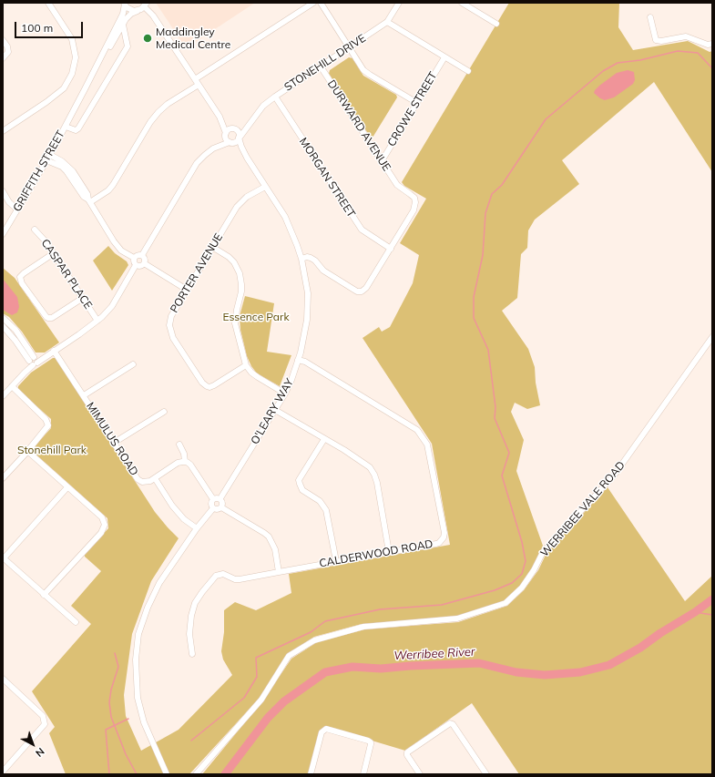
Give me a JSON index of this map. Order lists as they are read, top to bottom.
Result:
{
  "streets": {
    "street": [
      "STONEHILL DRIVE",
      "CROWE STREET",
      "DURWARD AVENUE",
      "GRIFFITH STREET",
      "MORGAN STREET",
      "PORTER AVENUE",
      "CASPAR PLACE",
      "O'LEARY WAY",
      "MIMULUS ROAD",
      "WERRIBEE VALE ROAD",
      "CALDERWOOD ROAD"
    ]
  },
  "crossings": [
    ["STONEHILL DRIVE", "DURWARD AVENUE"],
    ["STONEHILL DRIVE", "MORGAN STREET"],
    ["CROWE STREET", "DURWARD AVENUE"],
    ["DURWARD AVENUE", "MORGAN STREET"],
    ["PORTER AVENUE", "O'LEARY WAY"],
    ["O'LEARY WAY", "CALDERWOOD ROAD"]
  ],
  "water": ["Werribee River"],
  "parks": ["Essence Park", "Stonehill Park"],
  "places": ["Maddingley Medical Centre"],
  "scale_bar": "100 m",
  "north": "bottom right"
}
